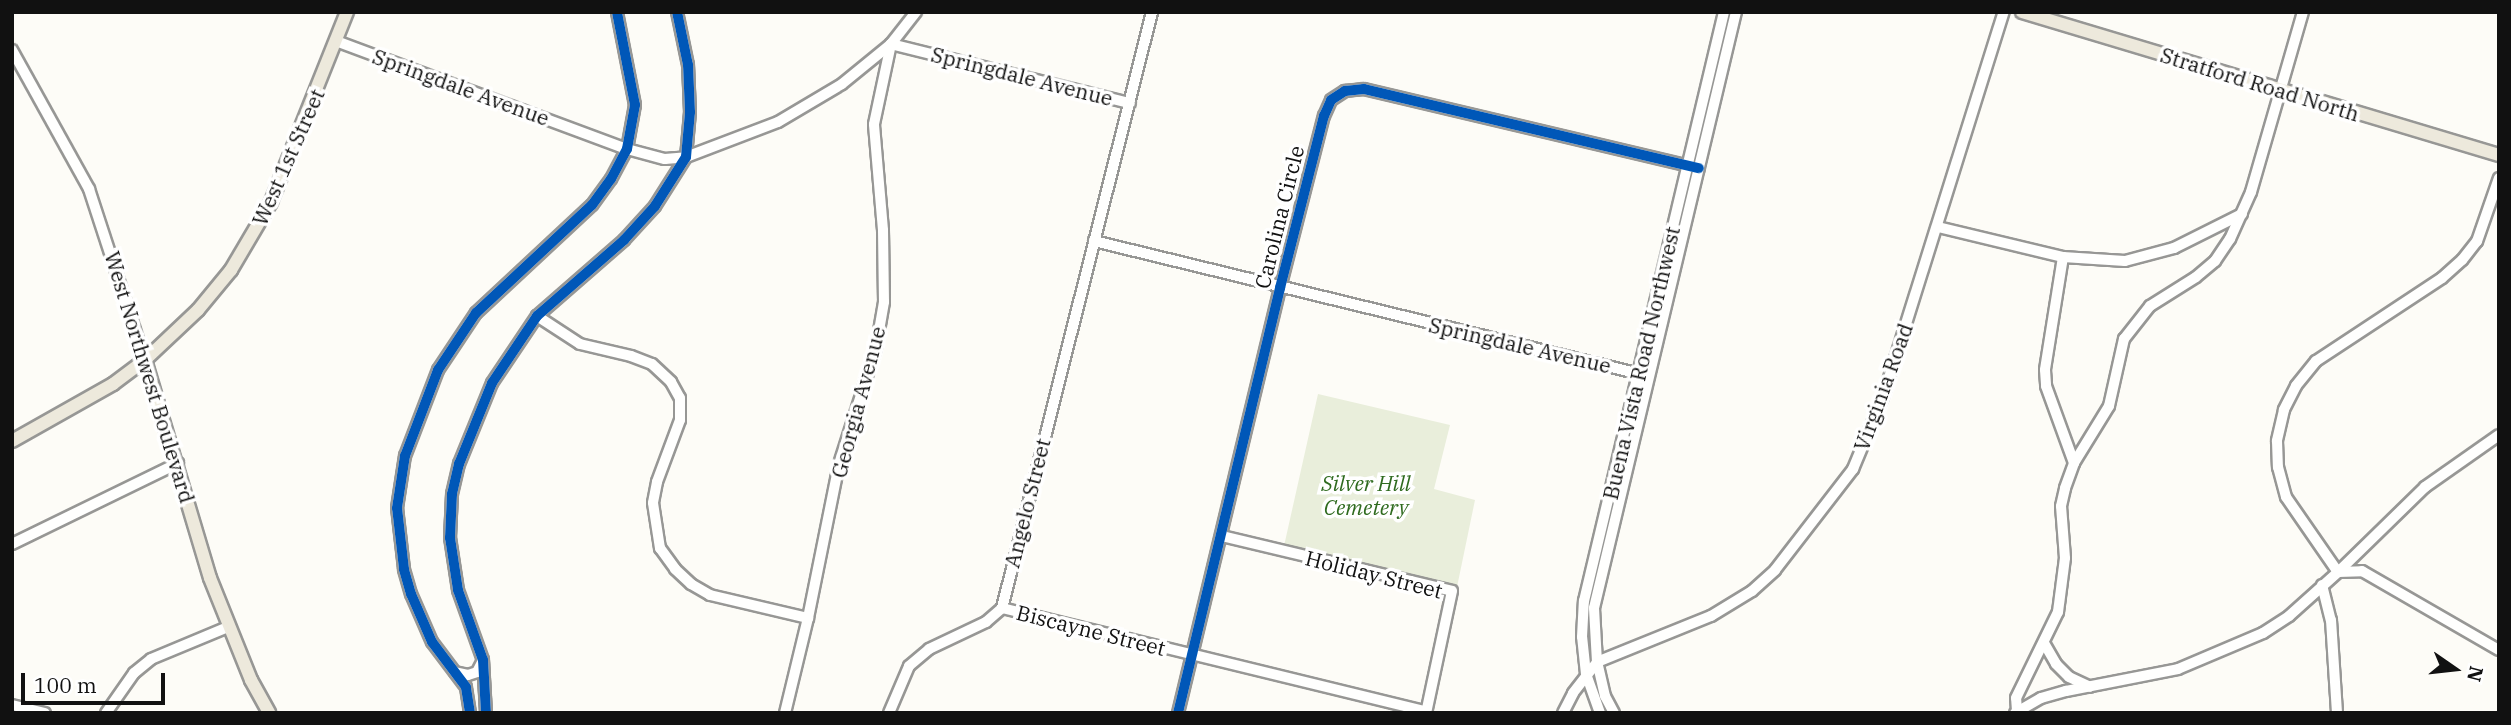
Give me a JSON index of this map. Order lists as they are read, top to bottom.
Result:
{
  "streets": {
    "main road": ["Stratford Road North", "West 1st Street", "West Northwest Boulevard"],
    "street": [
      "Springdale Avenue",
      "Carolina Circle",
      "Buena Vista Road Northwest",
      "Virginia Road",
      "Georgia Avenue",
      "Angelo Street",
      "Holiday Street",
      "Biscayne Street"
    ]
  },
  "crossings": [
    ["Springdale Avenue", "West 1st Street"],
    ["Springdale Avenue", "Carolina Circle"],
    ["Springdale Avenue", "Buena Vista Road Northwest"],
    ["Springdale Avenue", "Georgia Avenue"],
    ["Springdale Avenue", "Angelo Street"],
    ["West 1st Street", "West Northwest Boulevard"],
    ["Carolina Circle", "Holiday Street"],
    ["Carolina Circle", "Biscayne Street"],
    ["Buena Vista Road Northwest", "Virginia Road"],
    ["Angelo Street", "Biscayne Street"],
    ["Holiday Street", "Biscayne Street"]
  ],
  "parks": ["Silver Hill Cemetery"],
  "scale_bar": "100 m",
  "north": "right"
}
